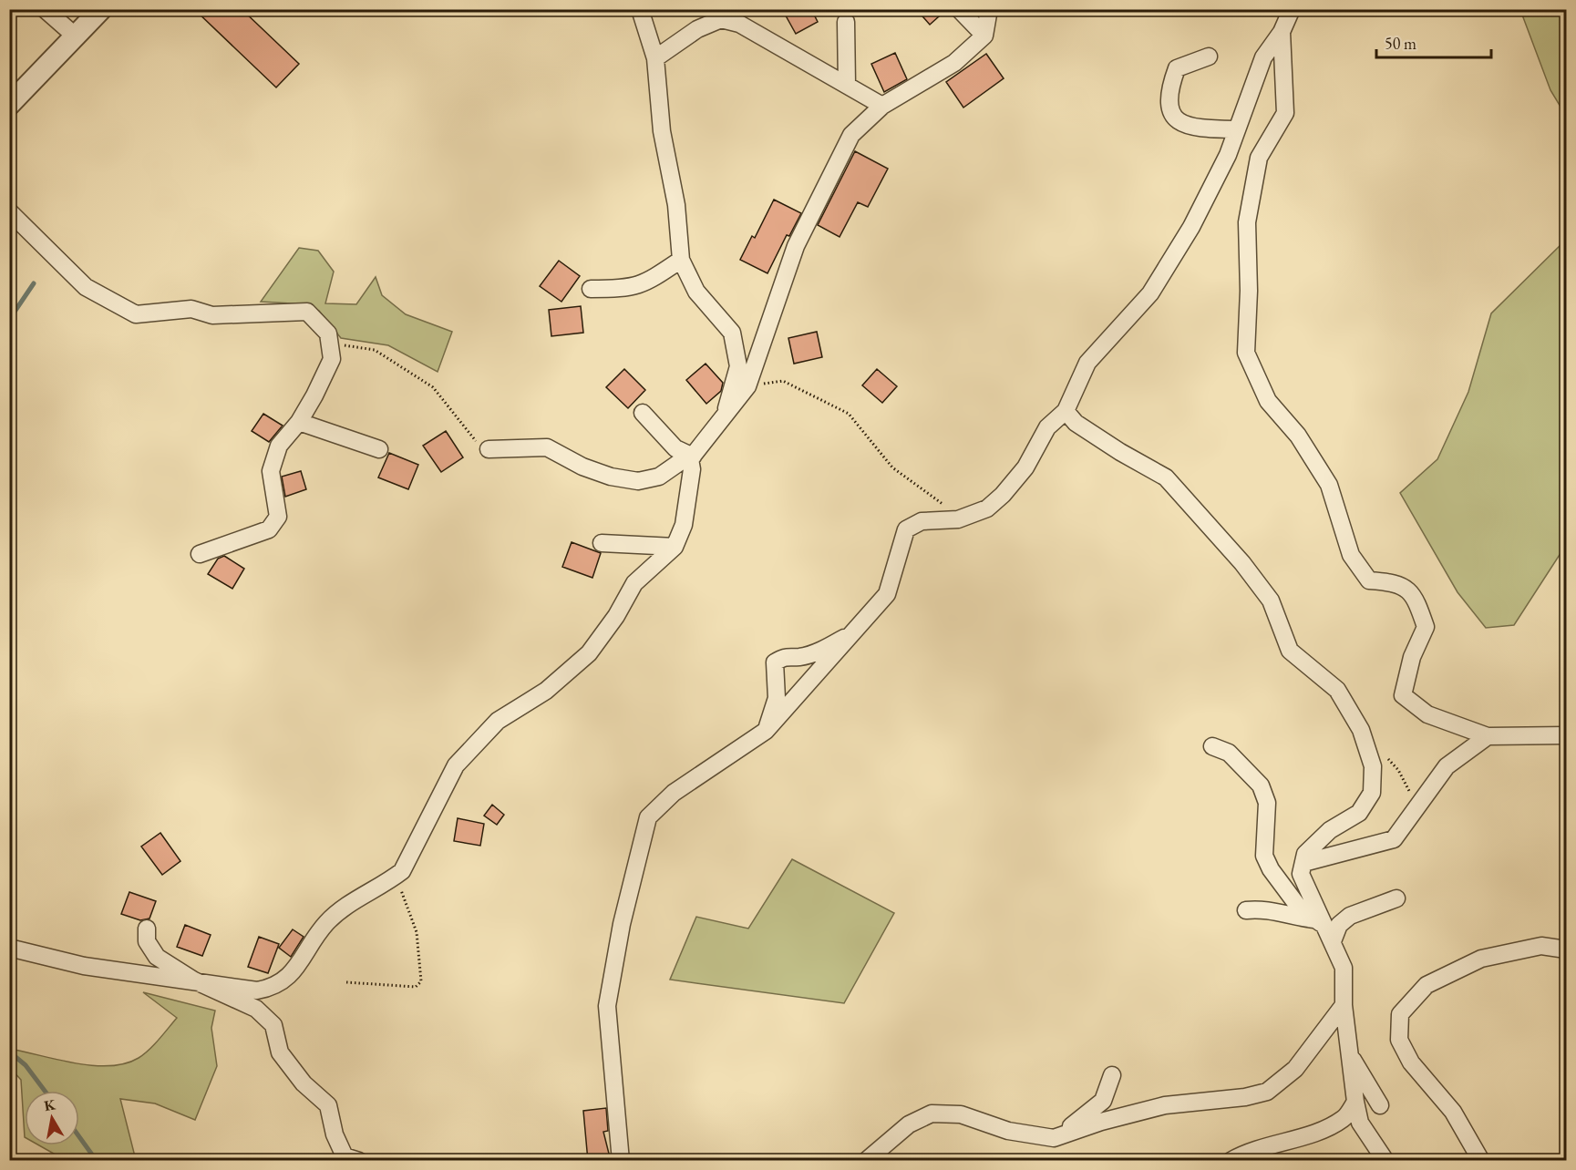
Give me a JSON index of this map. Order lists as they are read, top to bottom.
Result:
{
  "scale_bar": "50 m",
  "north": "top"
}
